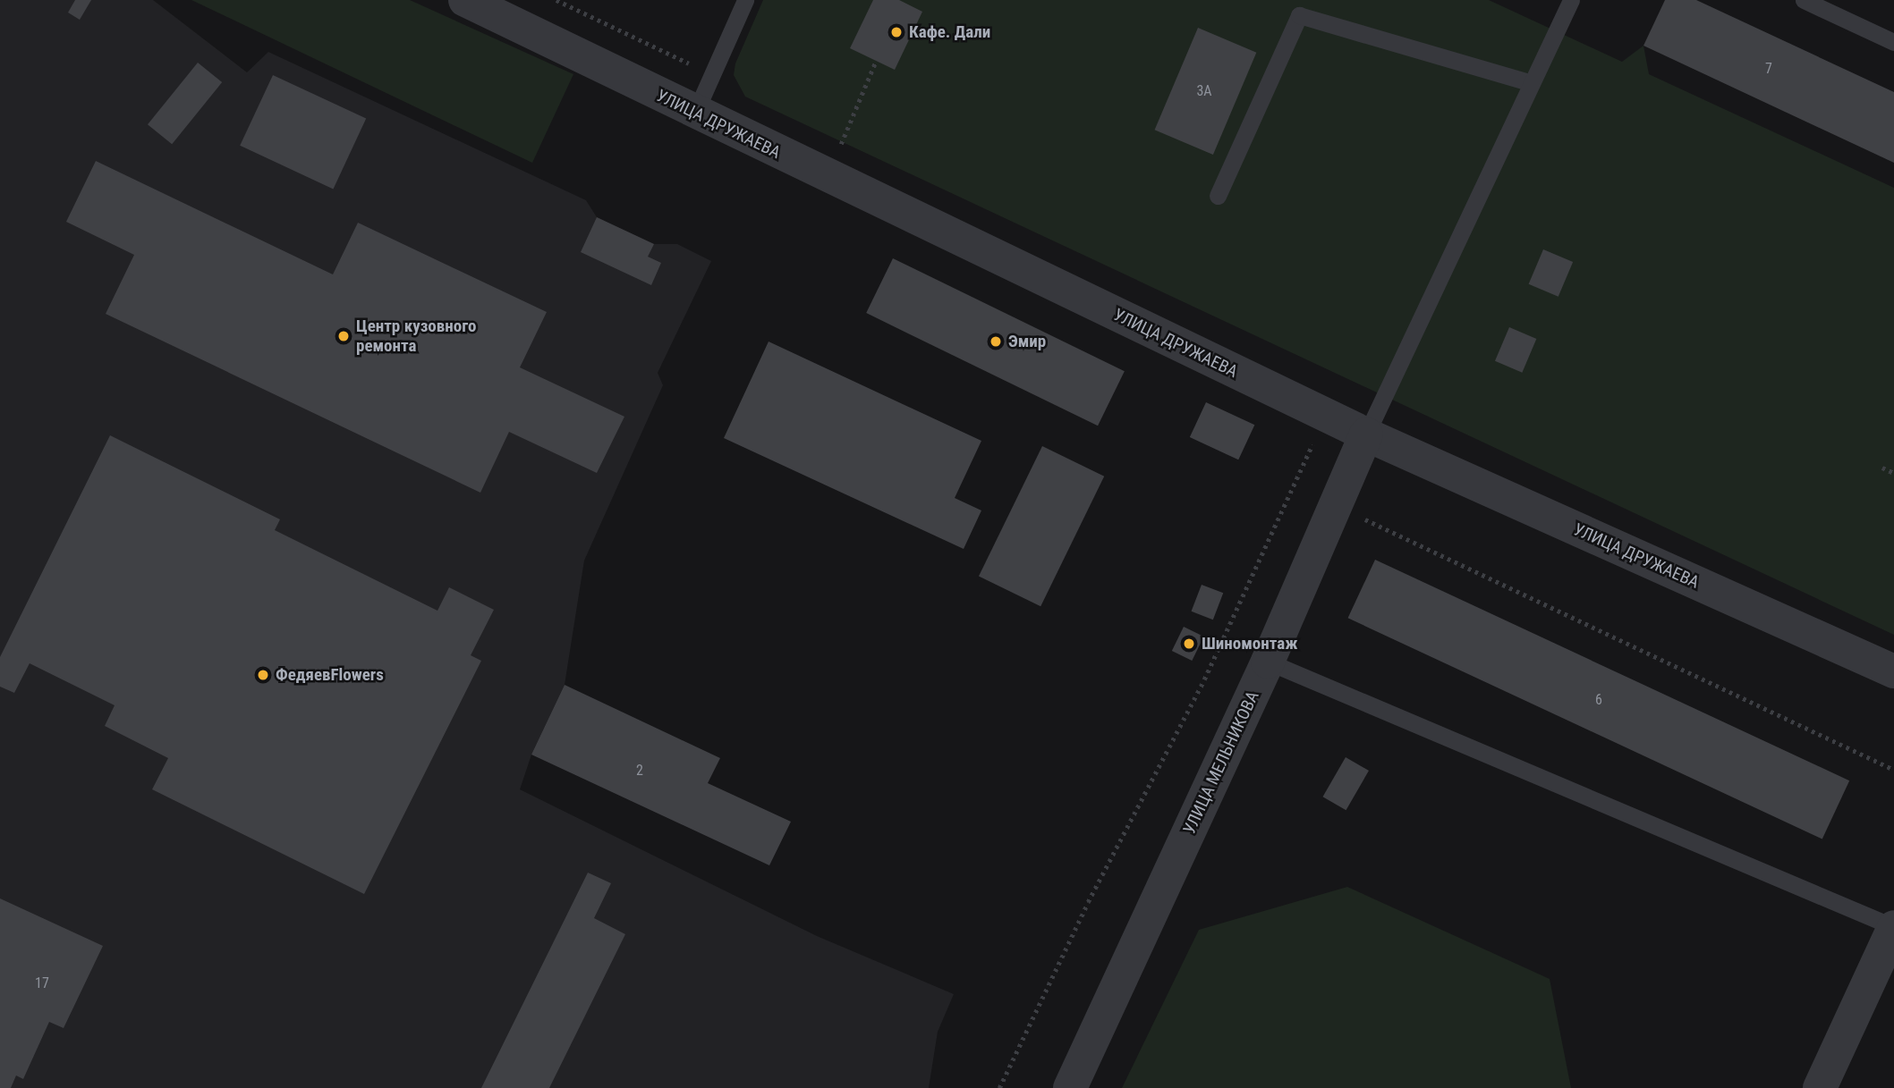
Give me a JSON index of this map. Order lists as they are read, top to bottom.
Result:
{
  "streets": {
    "street": ["УЛИЦА ДРУЖАЕВА", "УЛИЦА МЕЛЬНИКОВА"]
  },
  "crossings": [
    ["УЛИЦА ДРУЖАЕВА", "УЛИЦА МЕЛЬНИКОВА"]
  ],
  "places": [
    "Кафе. Дали",
    "Центр кузовного ремонта",
    "Эмир",
    "Шиномонтаж",
    "ФедяевFlowers"
  ],
  "house_numbers": [
    "7",
    "3А",
    "6",
    "2",
    "17"
  ]
}
